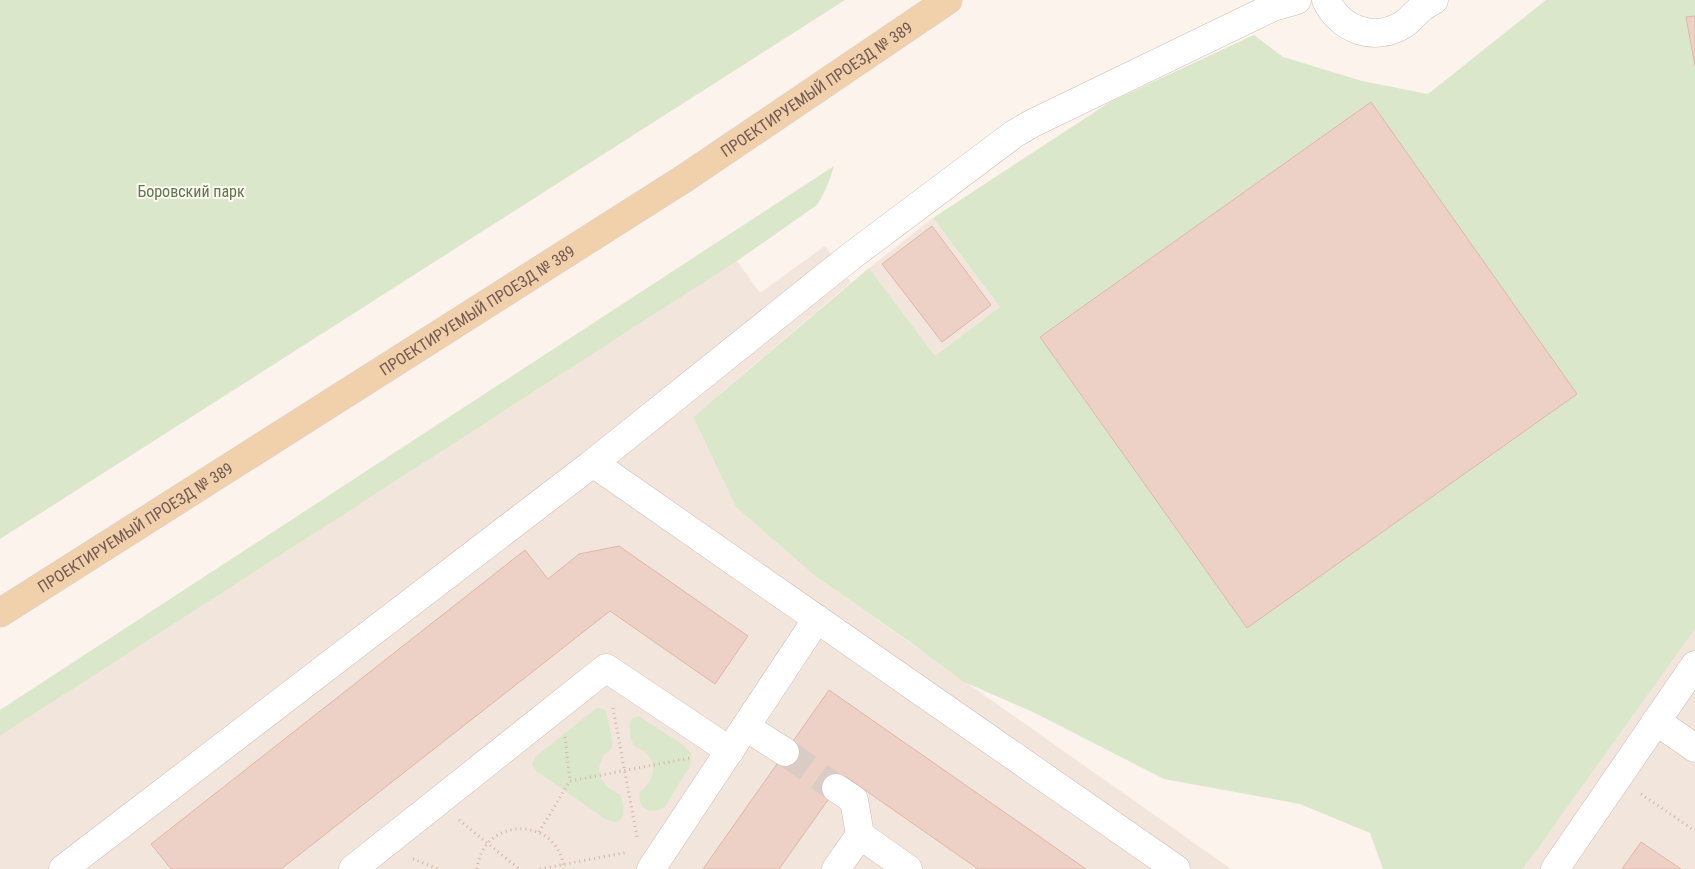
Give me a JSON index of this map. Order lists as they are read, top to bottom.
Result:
{
  "streets": {
    "main road": ["ПРОЕКТИРУЕМЫЙ ПРОЕЗД № 389"]
  },
  "parks": ["Боровский парк"]
}
